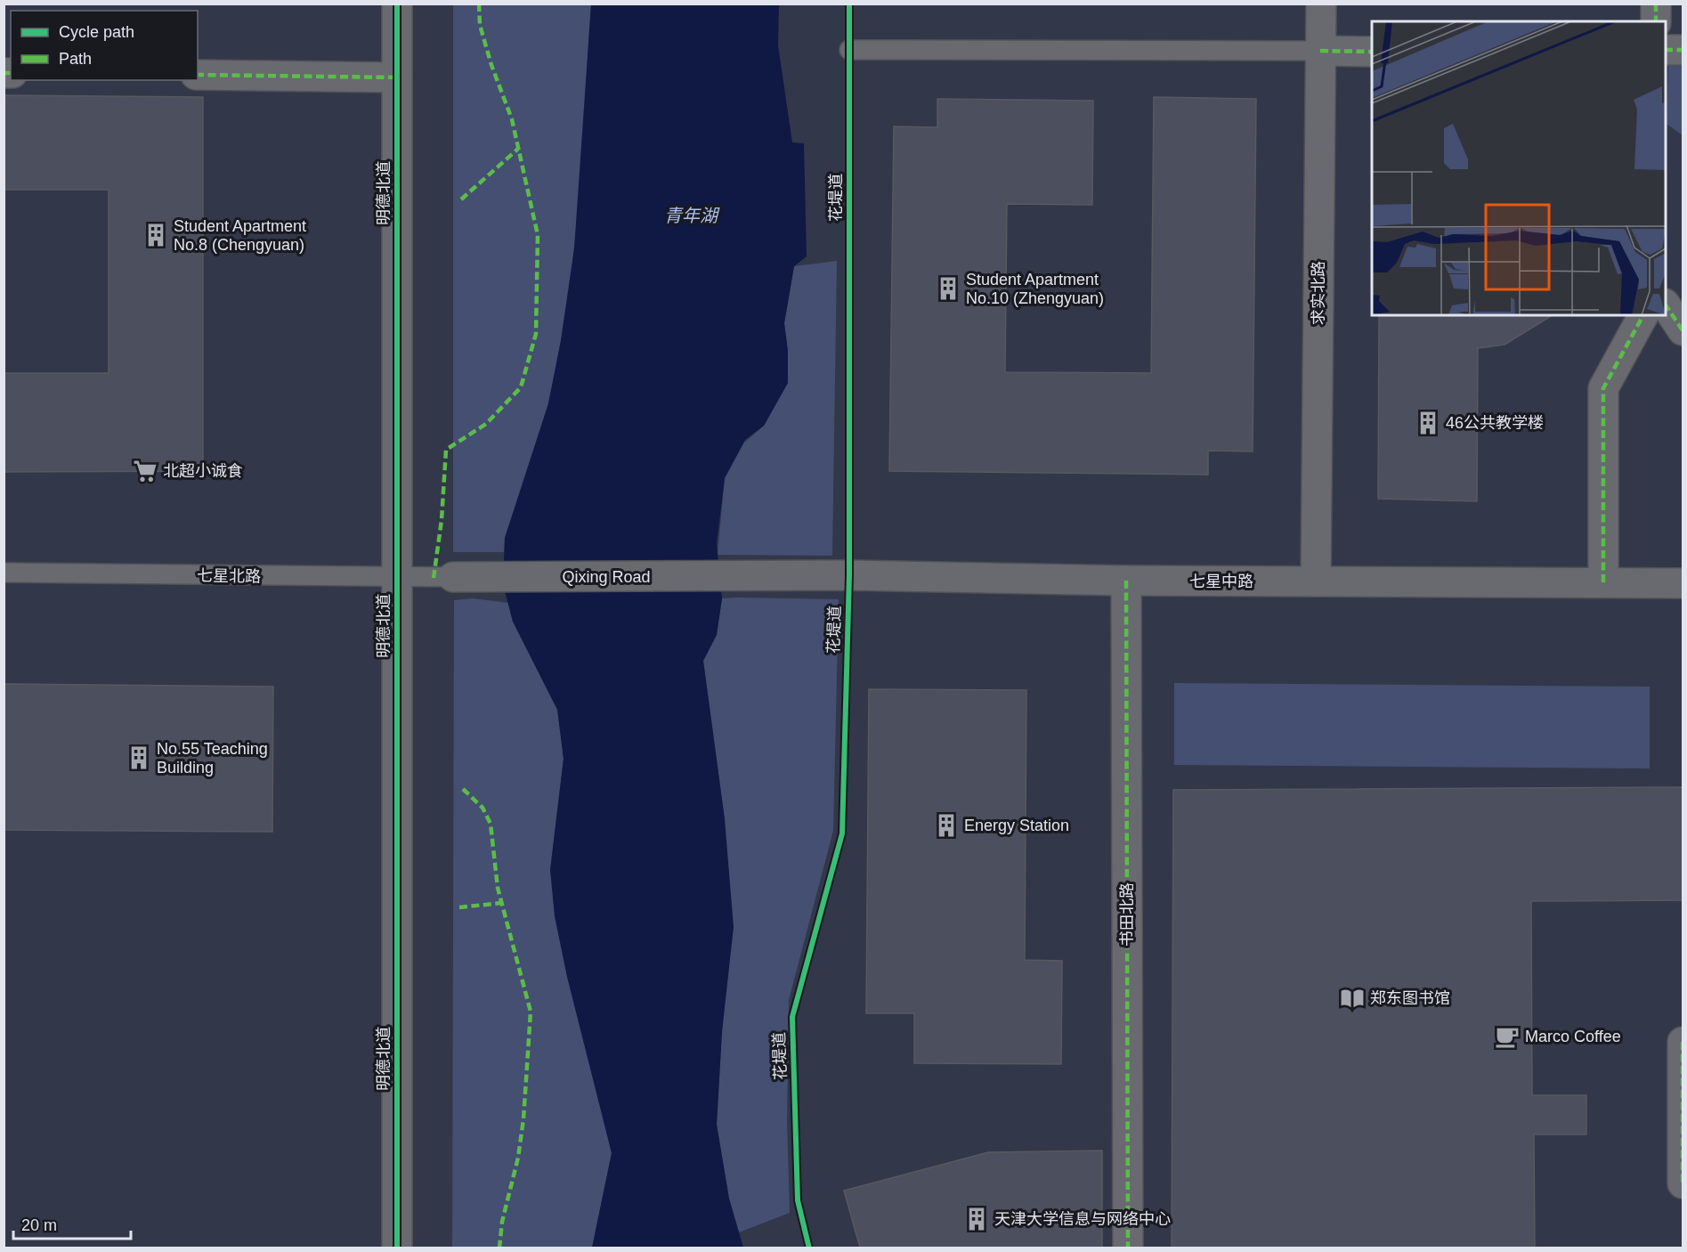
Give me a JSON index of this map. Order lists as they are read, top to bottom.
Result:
{
  "streets": {
    "street": [
      "明德北道",
      "求实北路",
      "Qixing Road",
      "七星中路",
      "书田北路"
    ],
    "lane": ["七星北路"],
    "cycle path": ["花堤道"]
  },
  "crossings": [
    ["明德北道", "七星北路"],
    ["求实北路", "七星中路"],
    ["七星北路", "Qixing Road"],
    ["Qixing Road", "七星中路"],
    ["七星中路", "书田北路"]
  ],
  "water": ["青年湖"],
  "places": {
    "building": [
      "Student Apartment No.8 (Chengyuan)",
      "Student Apartment No.10 (Zhengyuan)",
      "46公共教学楼",
      "No.55 Teaching Building",
      "Energy Station",
      "天津大学信息与网络中心"
    ],
    "supermarket": ["北超小诚食"],
    "library": ["郑东图书馆"],
    "cafe": ["Marco Coffee"]
  },
  "legend": ["Cycle path", "Path"],
  "scale_bar": "20 m"
}
